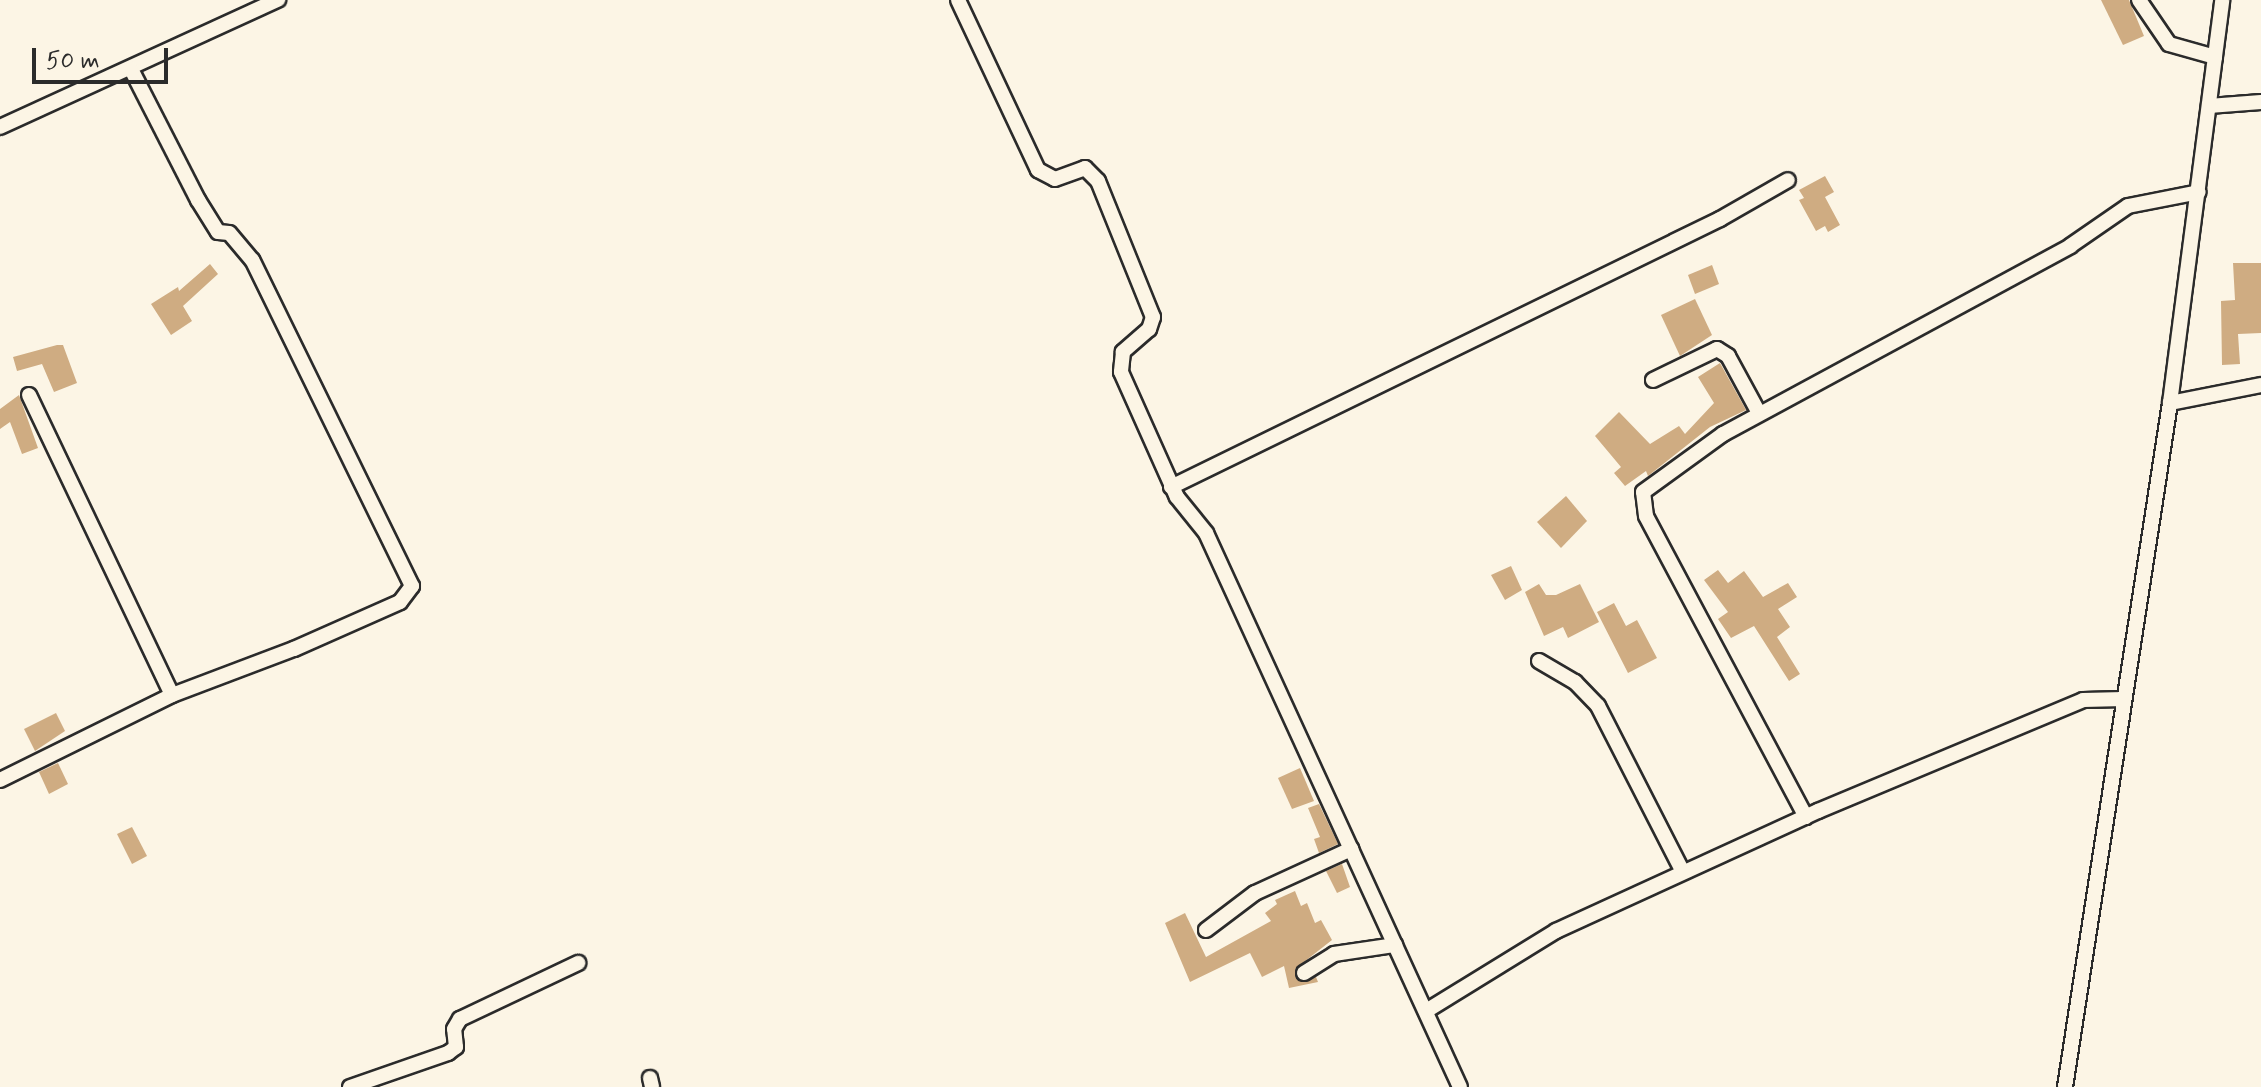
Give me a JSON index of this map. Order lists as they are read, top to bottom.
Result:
{
  "scale_bar": "50 m"
}
